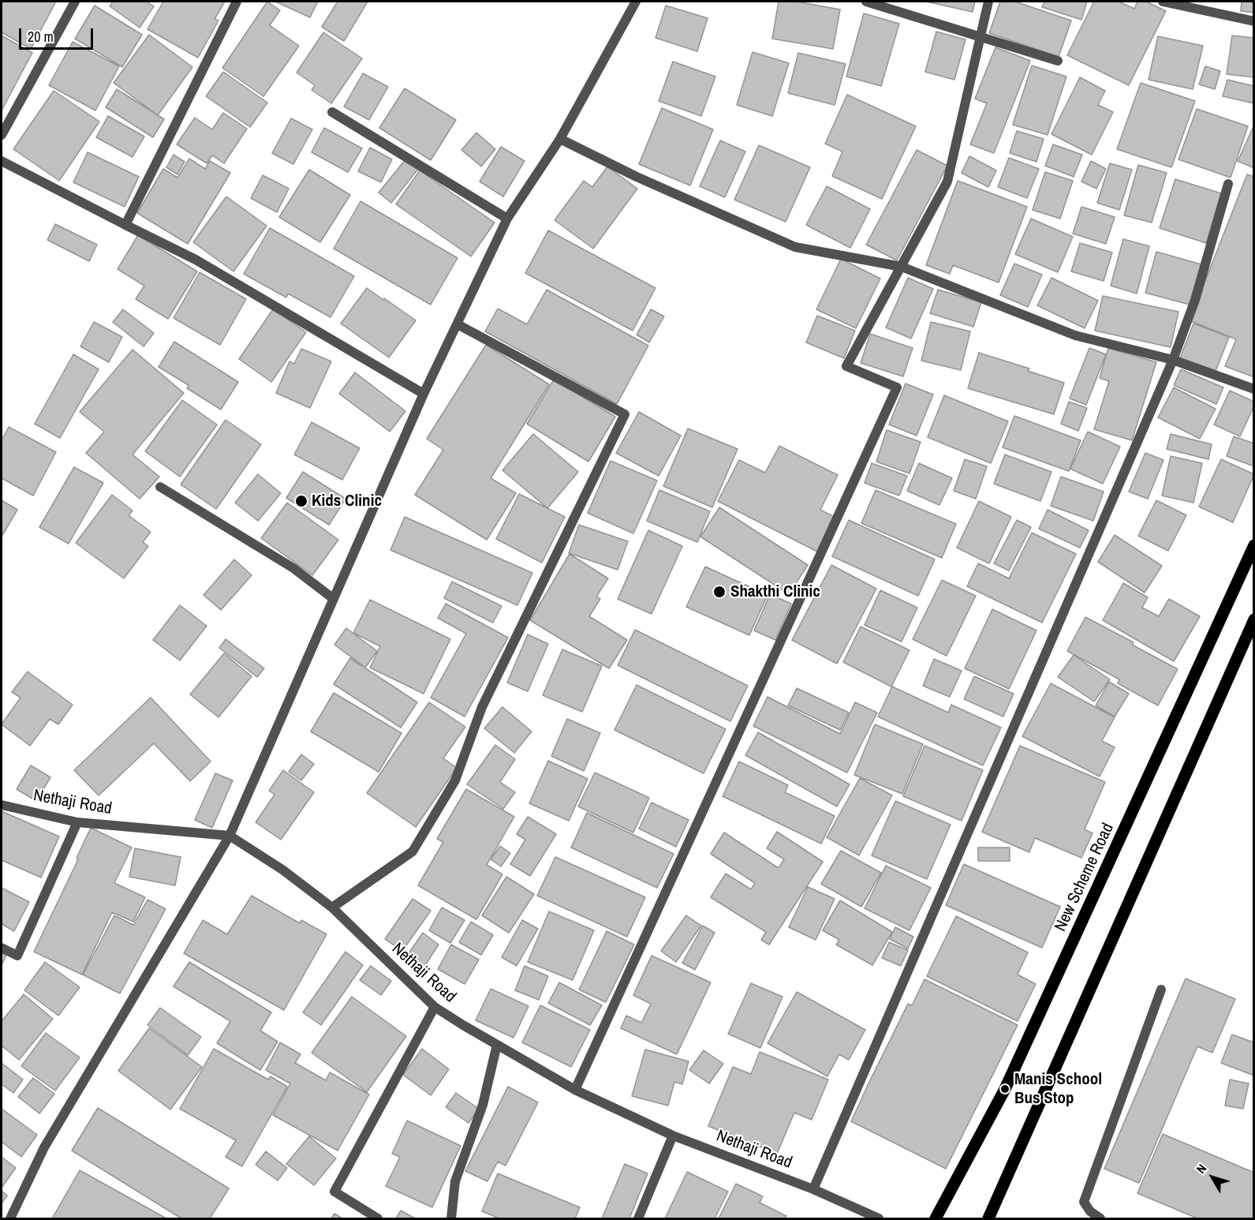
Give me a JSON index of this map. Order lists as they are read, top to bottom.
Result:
{
  "streets": {
    "main road": ["New Scheme Road"],
    "street": ["Nethaji Road"]
  },
  "places": ["Kids Clinic", "Shakthi Clinic", "Manis School Bus Stop"],
  "scale_bar": "20 m",
  "north": "top left"
}
